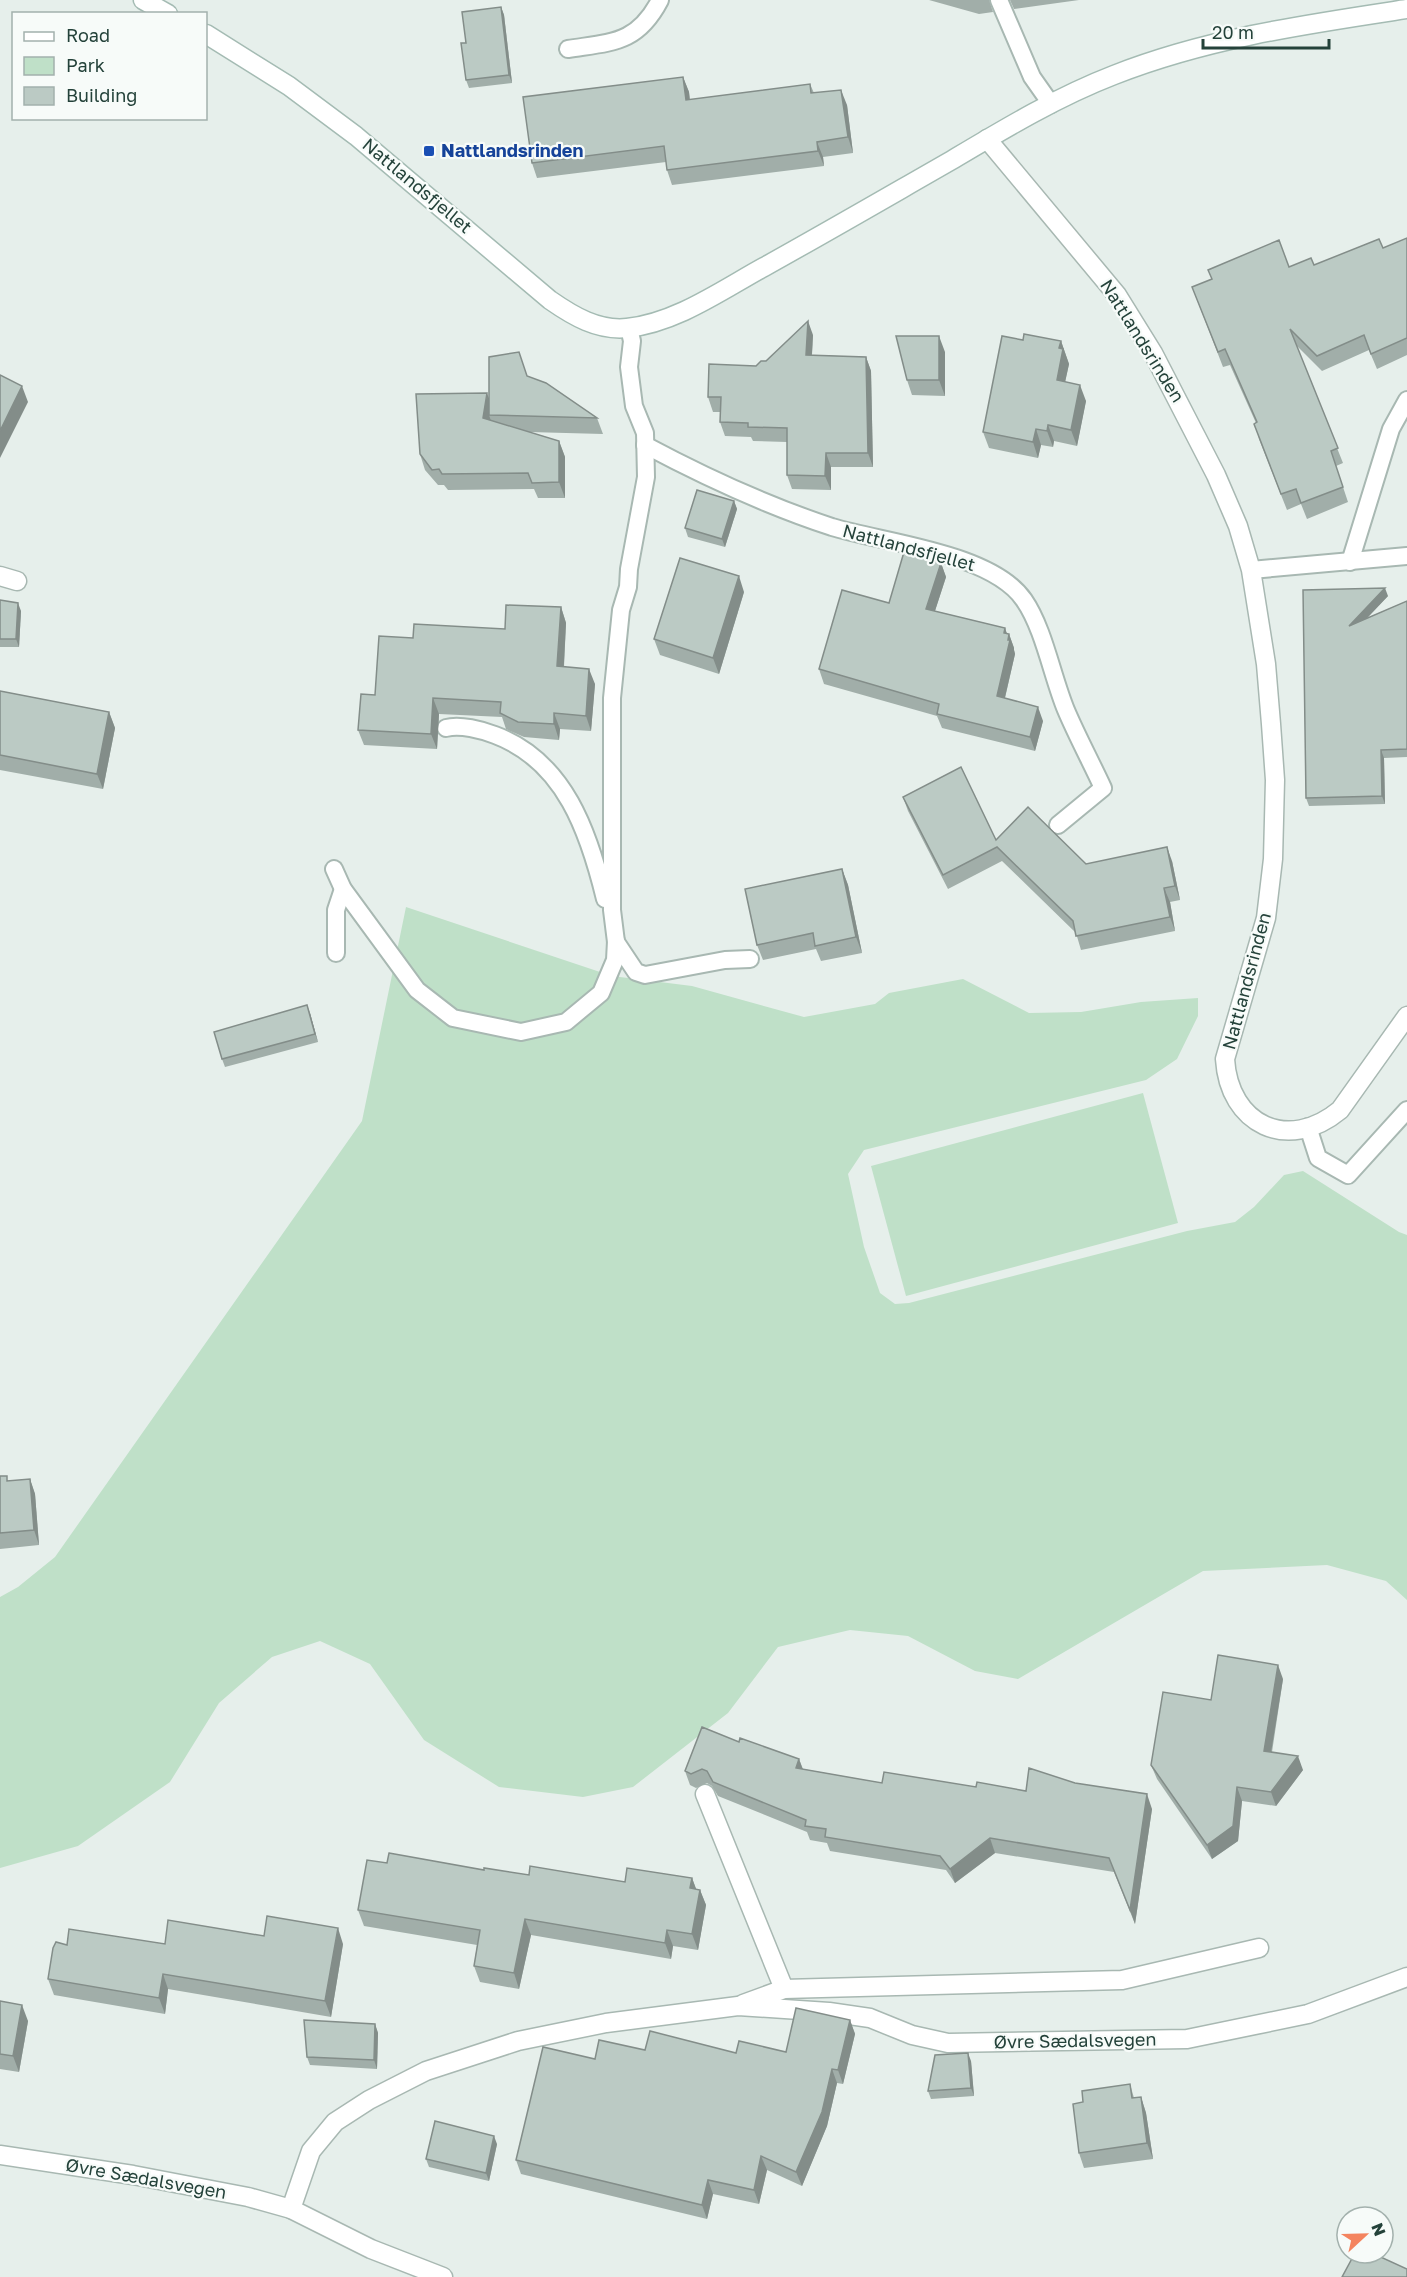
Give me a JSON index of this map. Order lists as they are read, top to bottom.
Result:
{
  "streets": {
    "street": ["Nattlandsfjellet", "Nattlandsrinden", "Øvre Sædalsvegen"]
  },
  "crossings": [
    ["Nattlandsfjellet", "Nattlandsrinden"]
  ],
  "places": {
    "transit": ["Nattlandsrinden"]
  },
  "legend": ["Road", "Park", "Building"],
  "scale_bar": "20 m",
  "north": "right"
}
